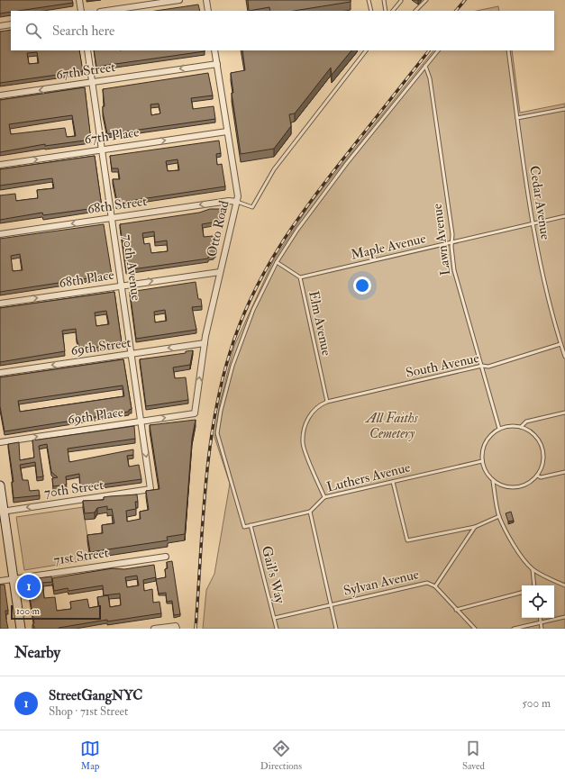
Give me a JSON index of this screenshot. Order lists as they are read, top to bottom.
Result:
{
  "streets": {
    "street": [
      "67th Street",
      "67th Place",
      "68th Street",
      "Otto Road",
      "70th Avenue",
      "68th Place",
      "69th Street",
      "69th Place",
      "70th Street",
      "71st Street"
    ],
    "lane": [
      "Cedar Avenue",
      "Lawn Avenue",
      "Maple Avenue",
      "Elm Avenue",
      "South Avenue",
      "Luthers Avenue",
      "Gail's Way",
      "Sylvan Avenue"
    ]
  },
  "crossings": [
    ["67th Street", "Otto Road"],
    ["67th Street", "70th Avenue"],
    ["67th Place", "Otto Road"],
    ["67th Place", "70th Avenue"],
    ["Cedar Avenue", "Maple Avenue"],
    ["Cedar Avenue", "South Avenue"],
    ["68th Street", "Otto Road"],
    ["68th Street", "70th Avenue"],
    ["Otto Road", "68th Place"],
    ["Otto Road", "69th Street"],
    ["Otto Road", "69th Place"],
    ["Lawn Avenue", "Maple Avenue"],
    ["Lawn Avenue", "South Avenue"],
    ["Lawn Avenue", "Luthers Avenue"],
    ["Maple Avenue", "Elm Avenue"],
    ["70th Avenue", "68th Place"],
    ["70th Avenue", "69th Street"],
    ["70th Avenue", "69th Place"],
    ["70th Avenue", "70th Street"],
    ["Elm Avenue", "South Avenue"],
    ["Gail's Way", "Sylvan Avenue"]
  ],
  "one_way": [
    "67th Street",
    "67th Place",
    "68th Street",
    "68th Place",
    "69th Street",
    "69th Place",
    "70th Street"
  ],
  "parks": ["All Faiths Cemetery"],
  "scale_bar": "100 m",
  "page": {
    "search": "Search here",
    "pins": "1",
    "scale": "100 m",
    "heading": "Nearby",
    "list": [
      {
        "mark": "1",
        "name": "StreetGangNYC",
        "note": "Shop · 71st Street",
        "value": "500 m"
      }
    ],
    "nav": ["Map", "Directions", "Saved"]
  }
}
